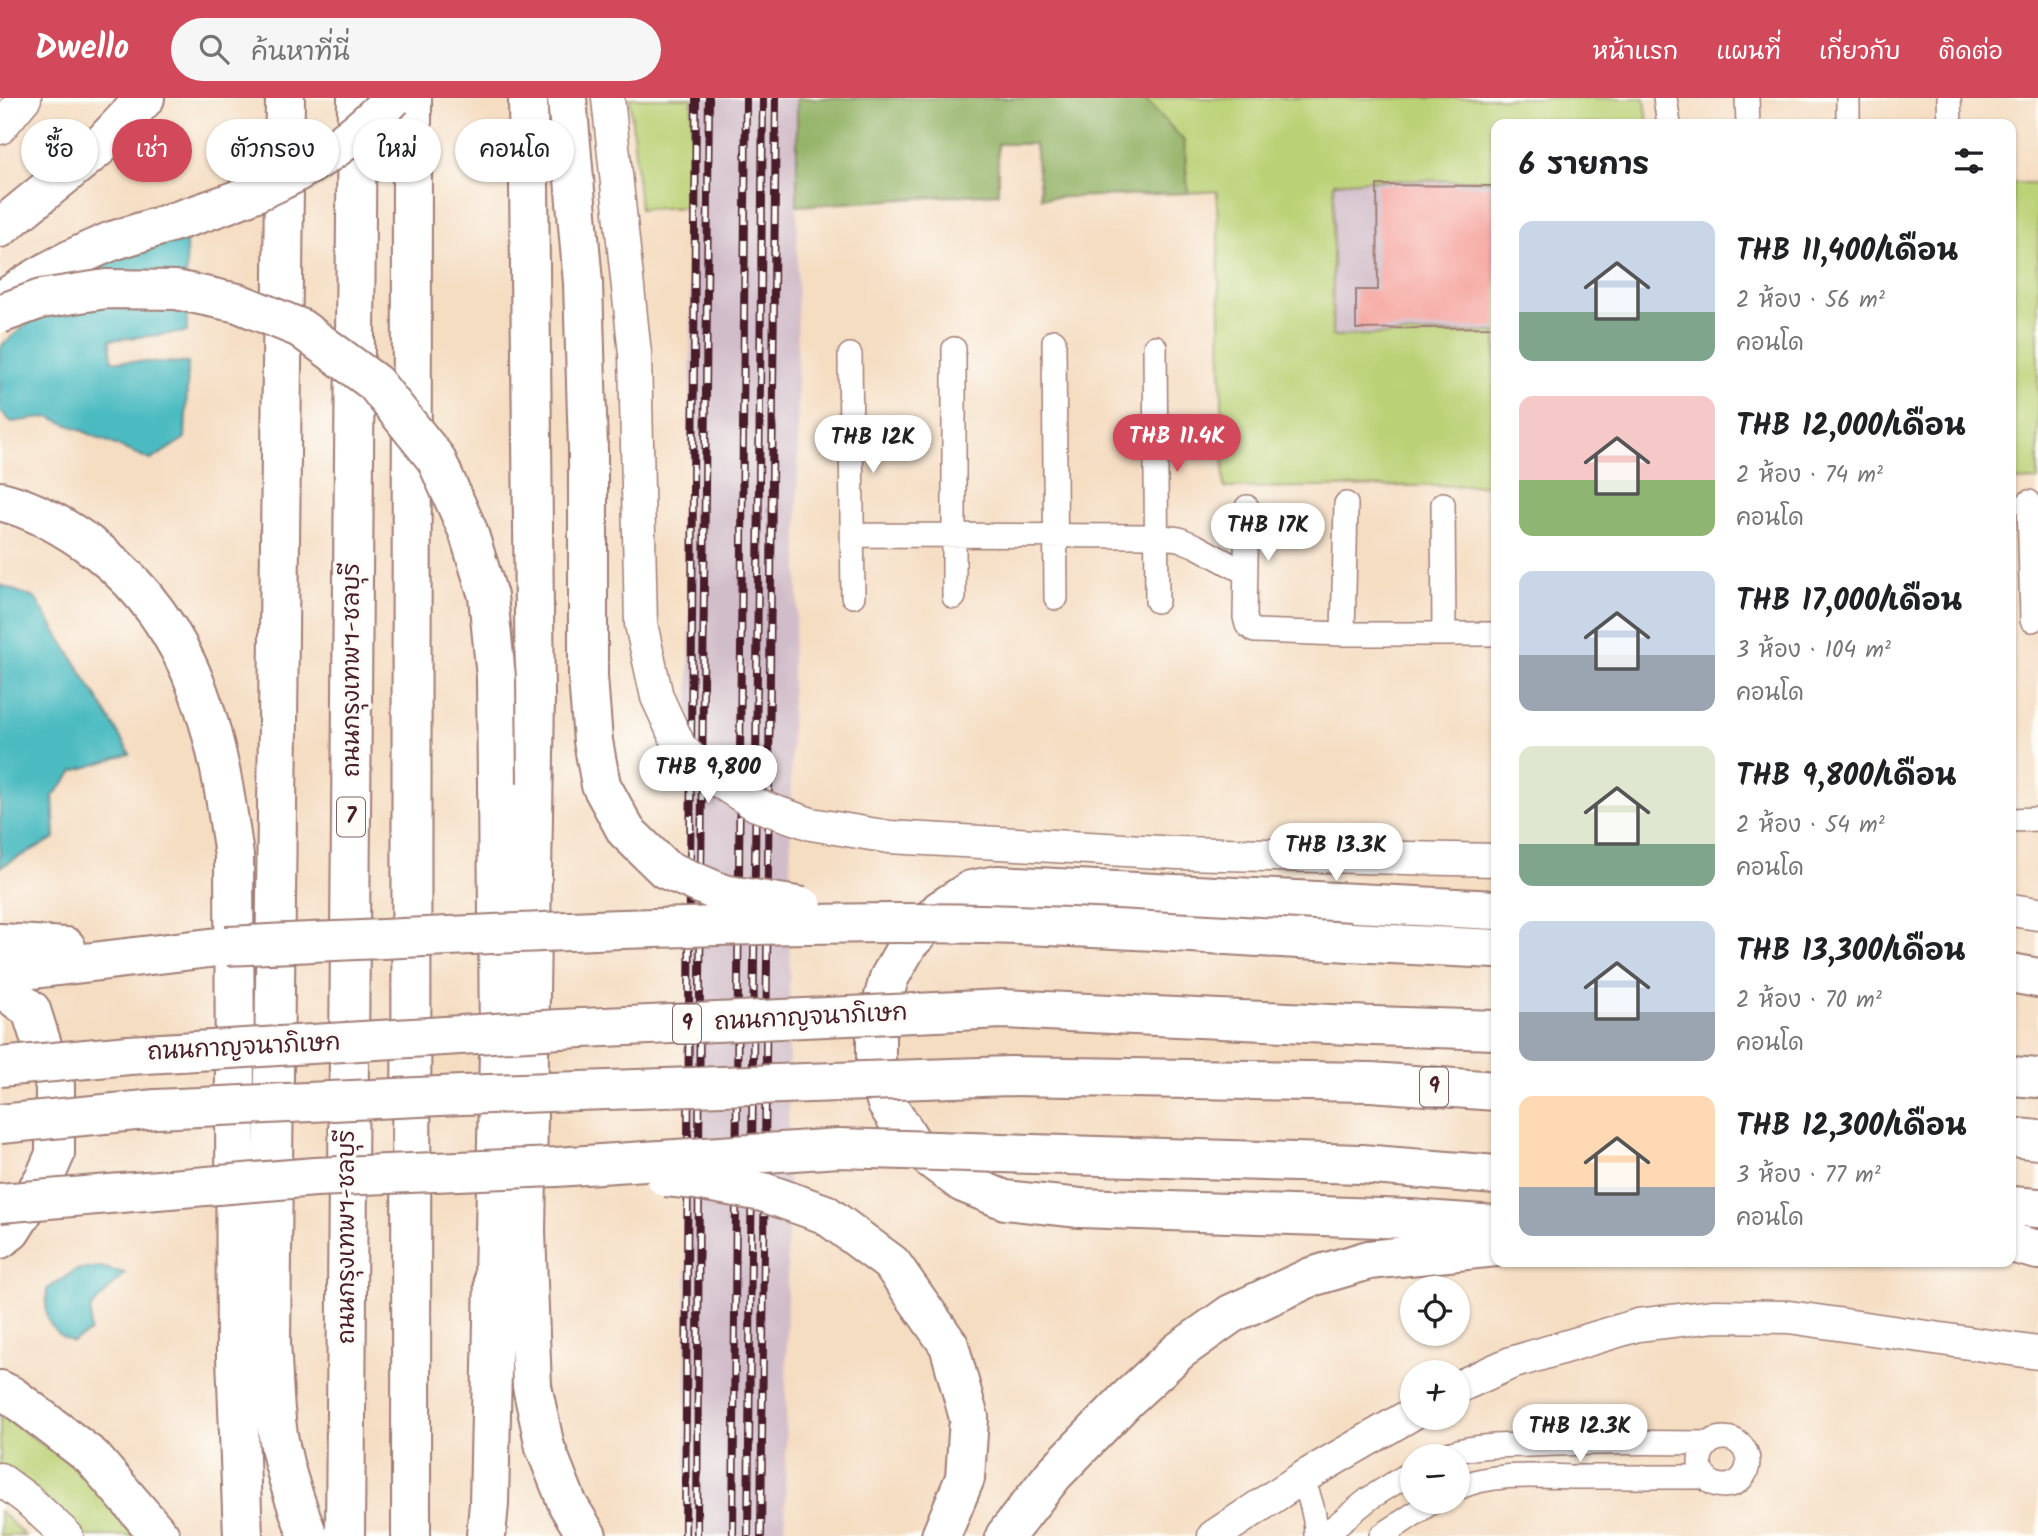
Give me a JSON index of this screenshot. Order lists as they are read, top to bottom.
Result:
{
  "streets": {
    "highway": [
      "ถนนกรุงเทพฯ-ชลบุรี",
      "7",
      "ถนนกาญจนาภิเษก",
      "9"
    ]
  },
  "page": {
    "header": "Dwello",
    "search": "ค้นหาที่นี่",
    "nav": [
      "หน้าแรก",
      "แผนที่",
      "เกี่ยวกับ",
      "ติดต่อ"
    ],
    "chip": [
      "ซื้อ",
      "เช่า",
      "ตัวกรอง",
      "ใหม่",
      "คอนโด"
    ],
    "heading": "6 รายการ",
    "list": [
      {
        "name": "THB 11,400/เดือน",
        "note": "2 ห้อง · 56 m² · คอนโด"
      },
      {
        "name": "THB 12,000/เดือน",
        "note": "2 ห้อง · 74 m² · คอนโด"
      },
      {
        "name": "THB 17,000/เดือน",
        "note": "3 ห้อง · 104 m² · คอนโด"
      },
      {
        "name": "THB 9,800/เดือน",
        "note": "2 ห้อง · 54 m² · คอนโด"
      },
      {
        "name": "THB 13,300/เดือน",
        "note": "2 ห้อง · 70 m² · คอนโด"
      },
      {
        "name": "THB 12,300/เดือน",
        "note": "3 ห้อง · 77 m² · คอนโด"
      }
    ],
    "price": [
      "THB 11.4K",
      "THB 12K",
      "THB 17K",
      "THB 9,800",
      "THB 13.3K",
      "THB 12.3K"
    ],
    "map_buttons": ["+", "−"]
  }
}
